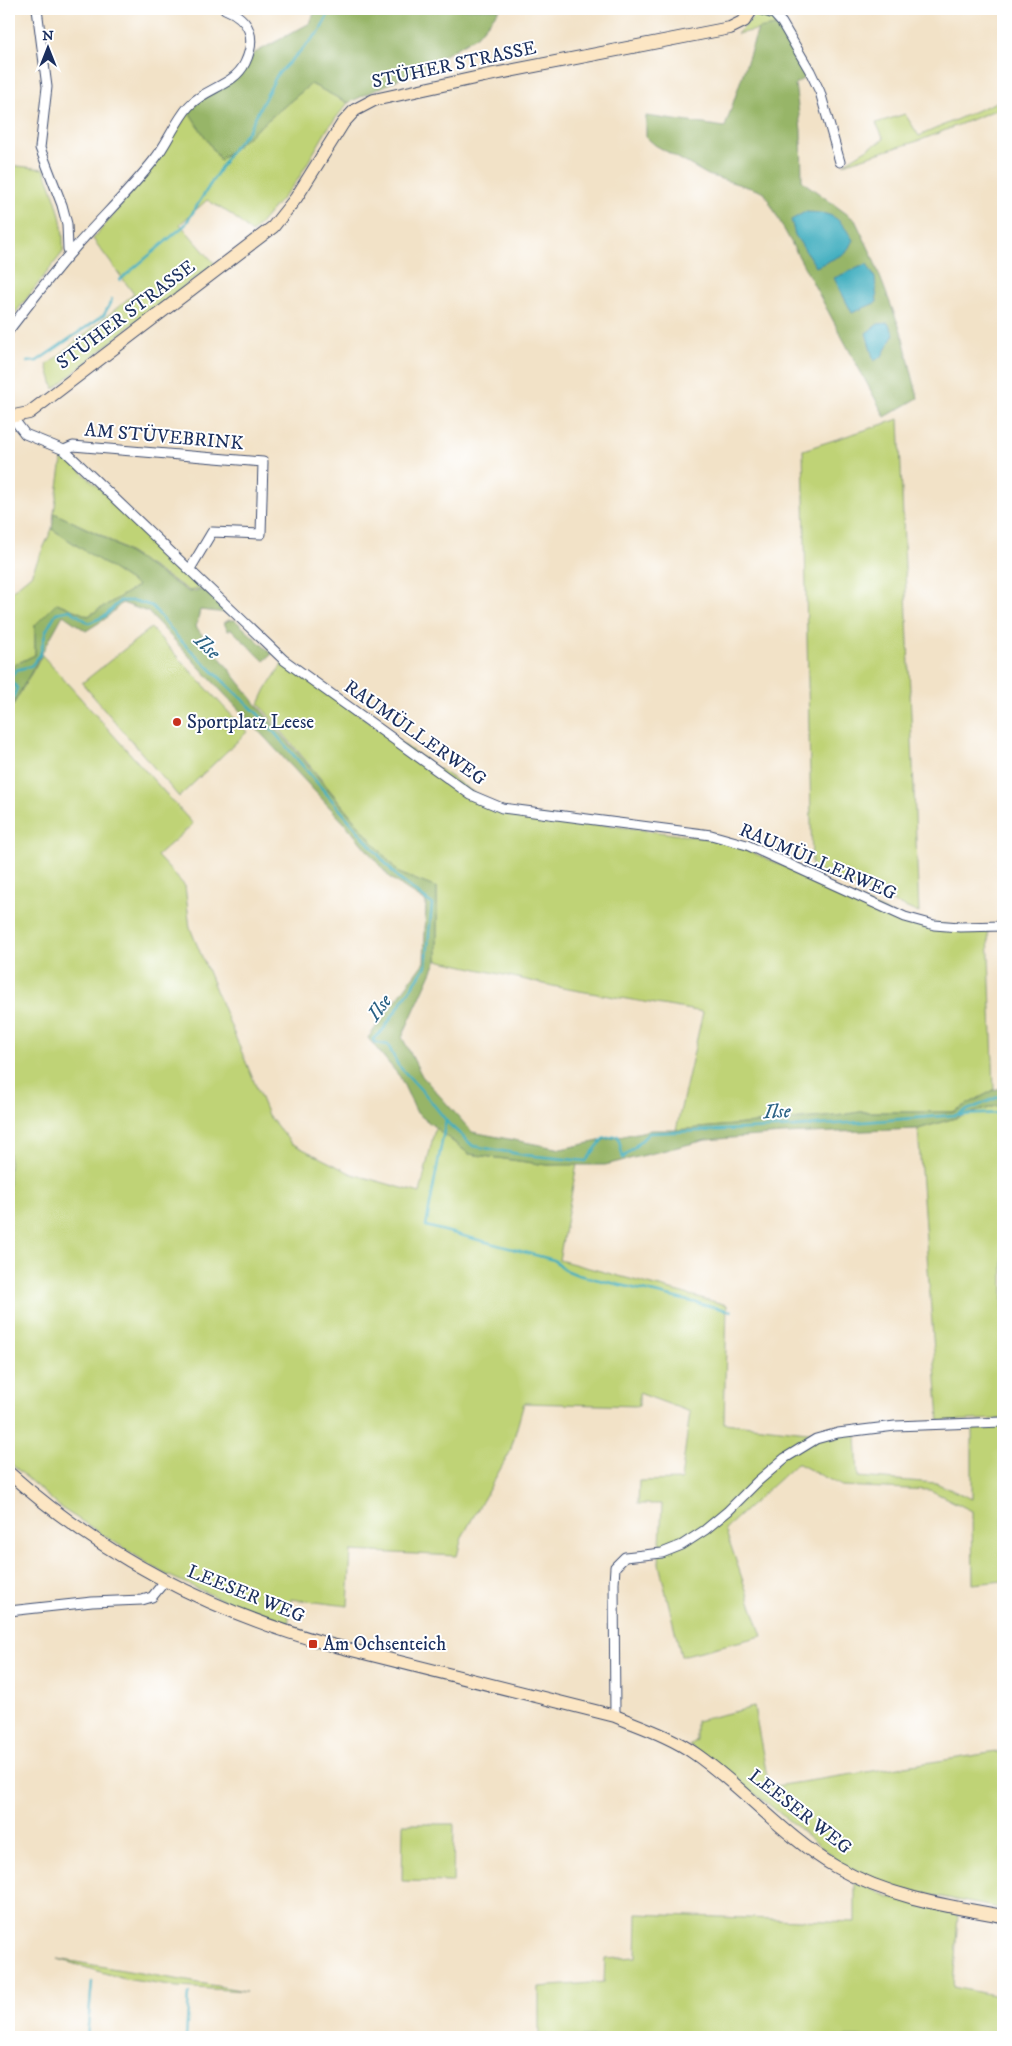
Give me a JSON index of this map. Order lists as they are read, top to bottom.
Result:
{
  "streets": {
    "street": [
      "STÜHER STRASSE",
      "AM STÜVEBRINK",
      "RAUMÜLLERWEG",
      "LEESER WEG"
    ]
  },
  "crossings": [
    ["STÜHER STRASSE", "RAUMÜLLERWEG"],
    ["AM STÜVEBRINK", "RAUMÜLLERWEG"]
  ],
  "water": ["Ilse"],
  "places": {
    "other": ["Sportplatz Leese"],
    "transit": ["Am Ochsenteich"]
  },
  "north": "top"
}
